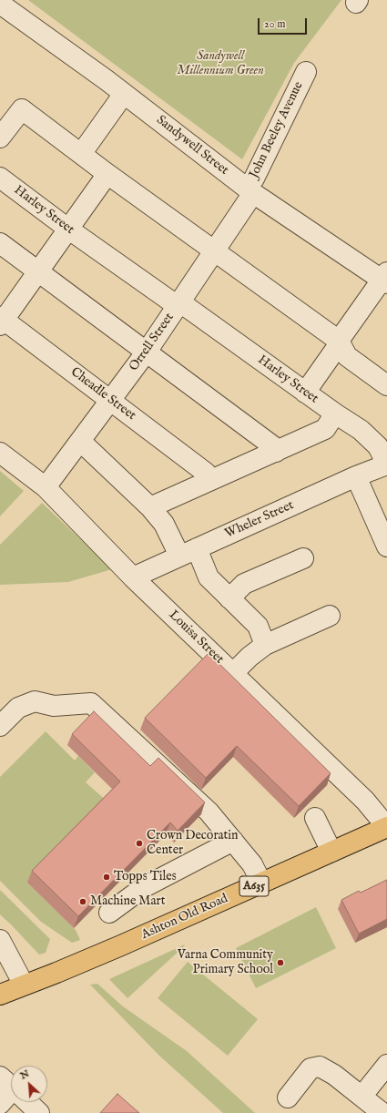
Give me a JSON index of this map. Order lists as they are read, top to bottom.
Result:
{
  "streets": {
    "highway": ["A635", "Ashton Old Road"],
    "street": [
      "John Beeley Avenue",
      "Sandywell Street",
      "Harley Street",
      "Orrell Street",
      "Cheadle Street",
      "Wheler Street",
      "Louisa Street"
    ]
  },
  "crossings": [
    ["John Beeley Avenue", "Sandywell Street"],
    ["John Beeley Avenue", "Orrell Street"],
    ["Sandywell Street", "Orrell Street"],
    ["Harley Street", "Orrell Street"],
    ["Harley Street", "Wheler Street"],
    ["Orrell Street", "Cheadle Street"],
    ["Orrell Street", "Louisa Street"],
    ["Wheler Street", "Louisa Street"],
    ["Louisa Street", "Ashton Old Road"]
  ],
  "parks": ["Sandywell Millennium Green"],
  "places": [
    "Crown Decoratin Center",
    "Topps Tiles",
    "Machine Mart",
    "Varna Community Primary School"
  ],
  "scale_bar": "20 m",
  "north": "top left"
}
